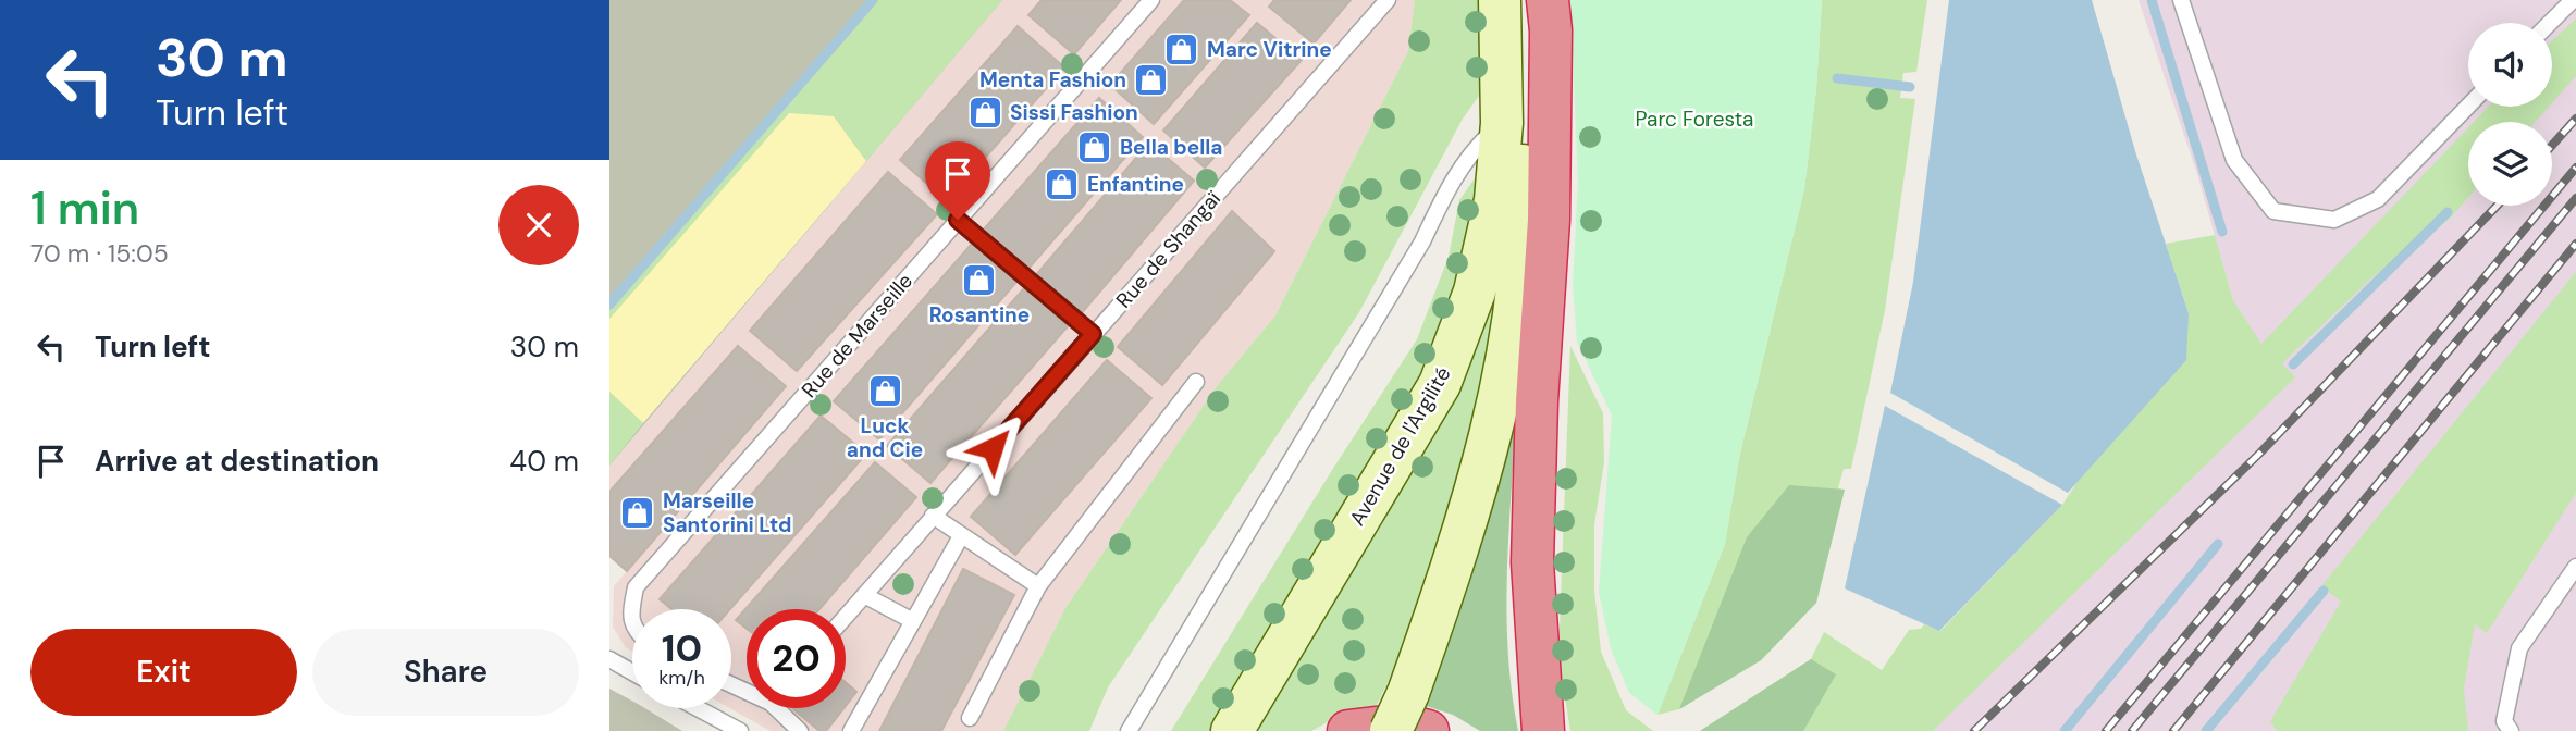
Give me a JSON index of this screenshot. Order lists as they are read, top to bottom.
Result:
{
  "streets": {
    "street": ["Avenue de l'Argilité"],
    "lane": ["Rue de Shangaï", "Rue de Marseille"]
  },
  "parks": ["Parc Foresta"],
  "places": {
    "shop": [
      "Marc Vitrine",
      "Menta Fashion",
      "Sissi Fashion",
      "Bella bella",
      "Enfantine",
      "Rosantine",
      "Luck and Cie",
      "Marseille Santorini Ltd"
    ]
  },
  "page": {
    "turn": ["30 m", "Turn left"],
    "heading": ["1 min", "70 m · 15:05"],
    "list": [
      {
        "name": "Turn left",
        "value": "30 m"
      },
      {
        "name": "Arrive at destination",
        "value": "40 m"
      }
    ],
    "speed": "10 km/h",
    "limit": "20",
    "buttons": ["Exit", "Share"]
  }
}
